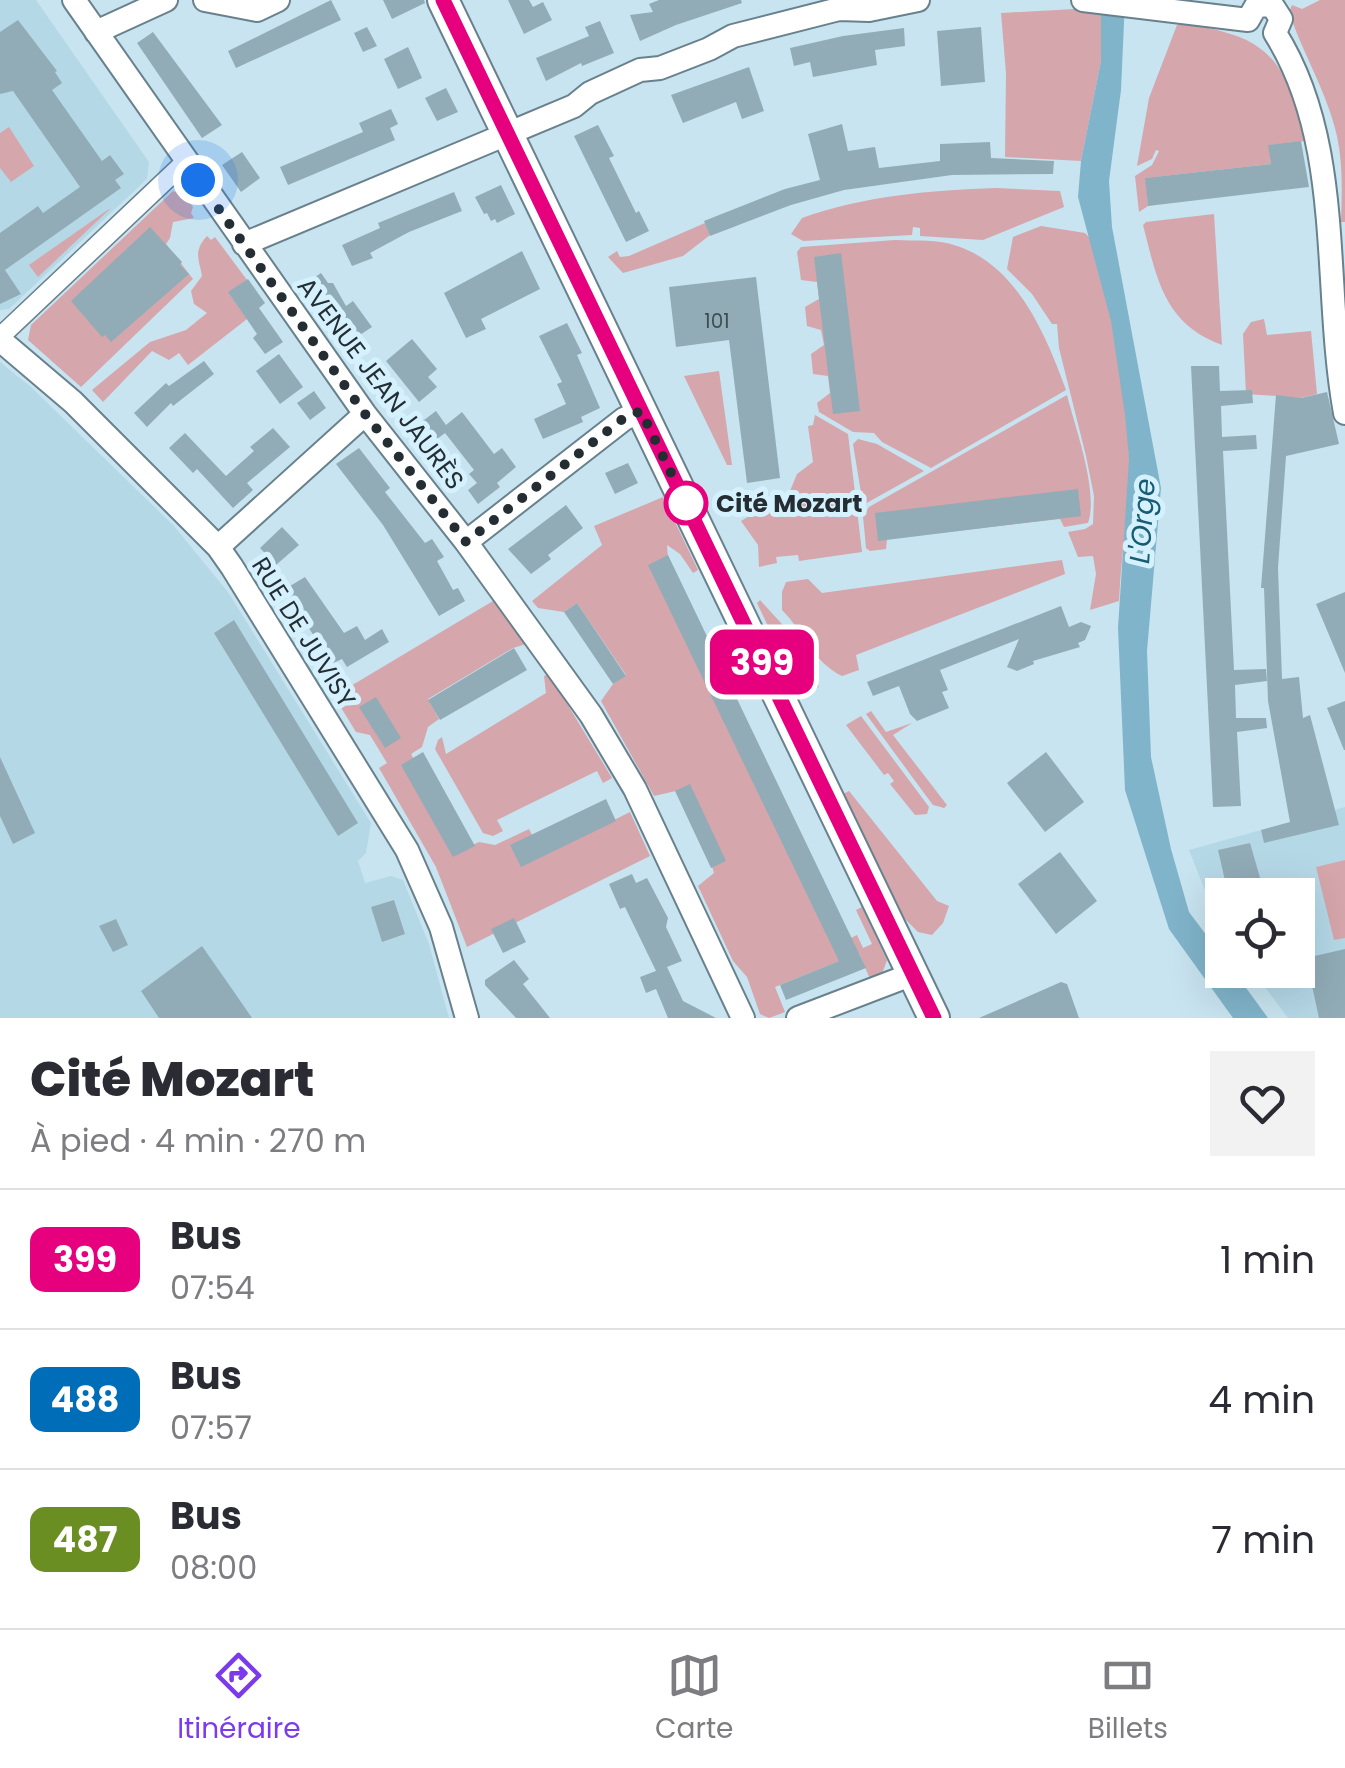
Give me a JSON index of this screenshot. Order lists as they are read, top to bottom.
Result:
{
  "streets": {
    "street": ["AVENUE JEAN JAURÈS", "RUE DE JUVISY"]
  },
  "water": ["L'Orge"],
  "places": ["Cité Mozart"],
  "lines": ["bus line 399"],
  "house_numbers": ["101"],
  "page": {
    "on_map": "399",
    "heading": ["Cité Mozart", "À pied · 4 min · 270 m"],
    "list": [
      {
        "mark": "399",
        "name": "Bus",
        "note": "07:54",
        "value": "1 min"
      },
      {
        "mark": "488",
        "name": "Bus",
        "note": "07:57",
        "value": "4 min"
      },
      {
        "mark": "487",
        "name": "Bus",
        "note": "08:00",
        "value": "7 min"
      }
    ],
    "tabs": ["Itinéraire", "Carte", "Billets"]
  }
}
